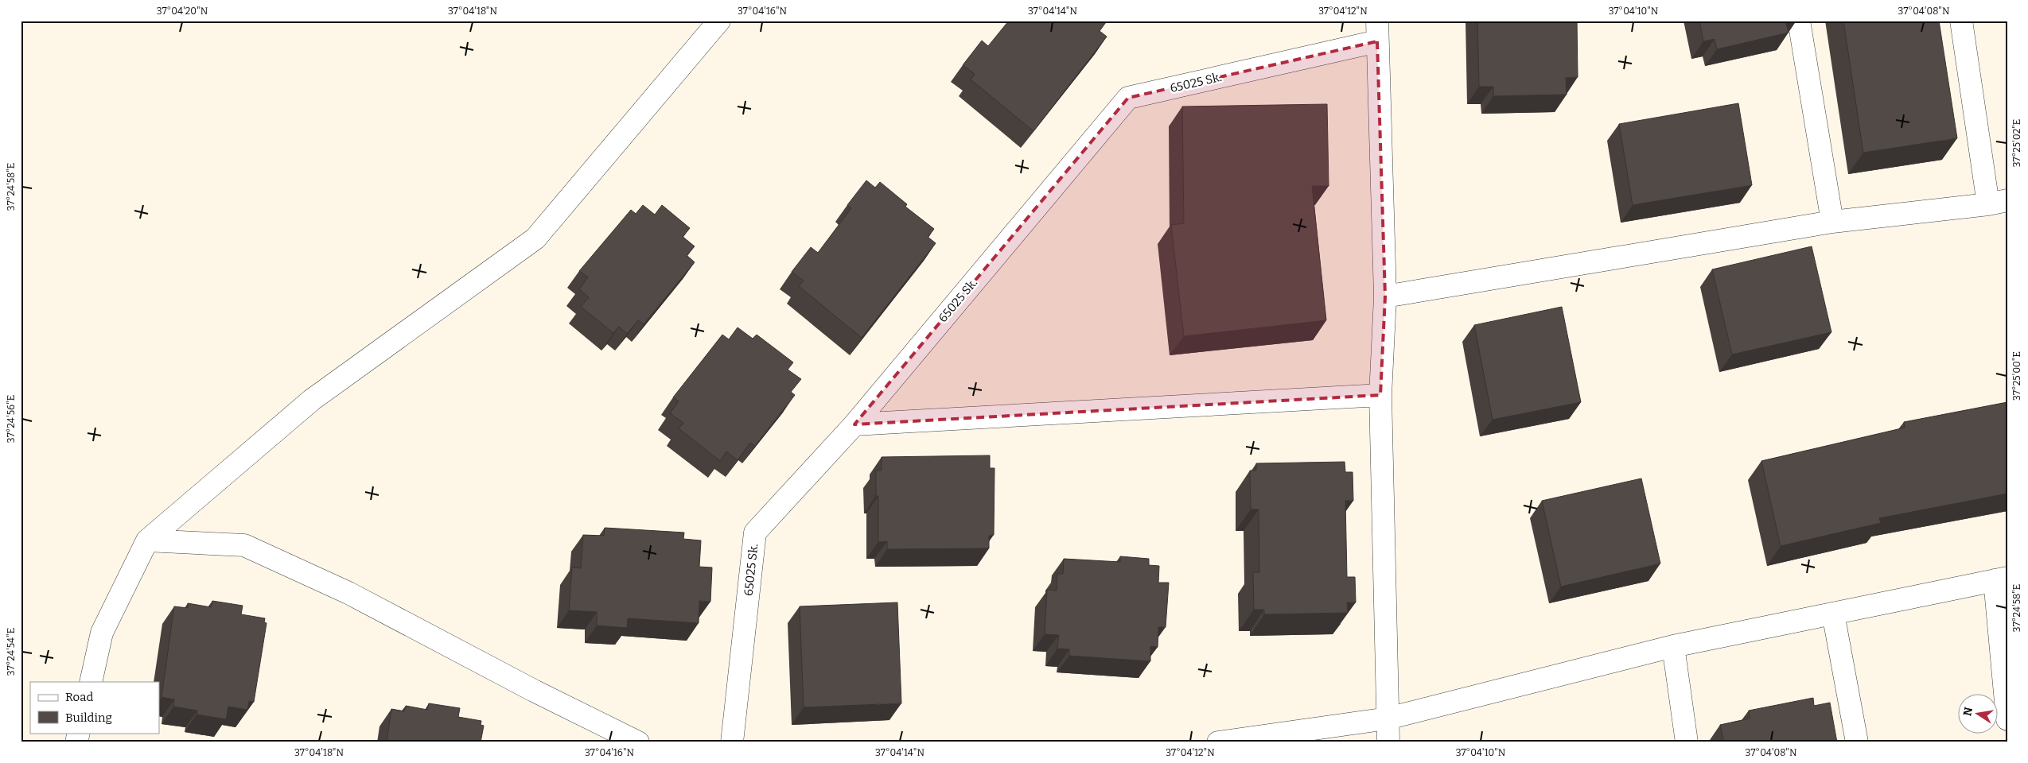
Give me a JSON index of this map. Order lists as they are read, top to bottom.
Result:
{
  "streets": {
    "street": ["65025 Sk."]
  },
  "legend": ["Road", "Building"],
  "north": "left",
  "coordinates": [
    "37°04'20\"N",
    "37°04'18\"N",
    "37°04'16\"N",
    "37°04'14\"N",
    "37°04'12\"N",
    "37°04'10\"N",
    "37°04'08\"N",
    "37°25'02\"E",
    "37°24'58\"E",
    "37°25'00\"E",
    "37°24'56\"E",
    "37°24'54\"E"
  ]
}
